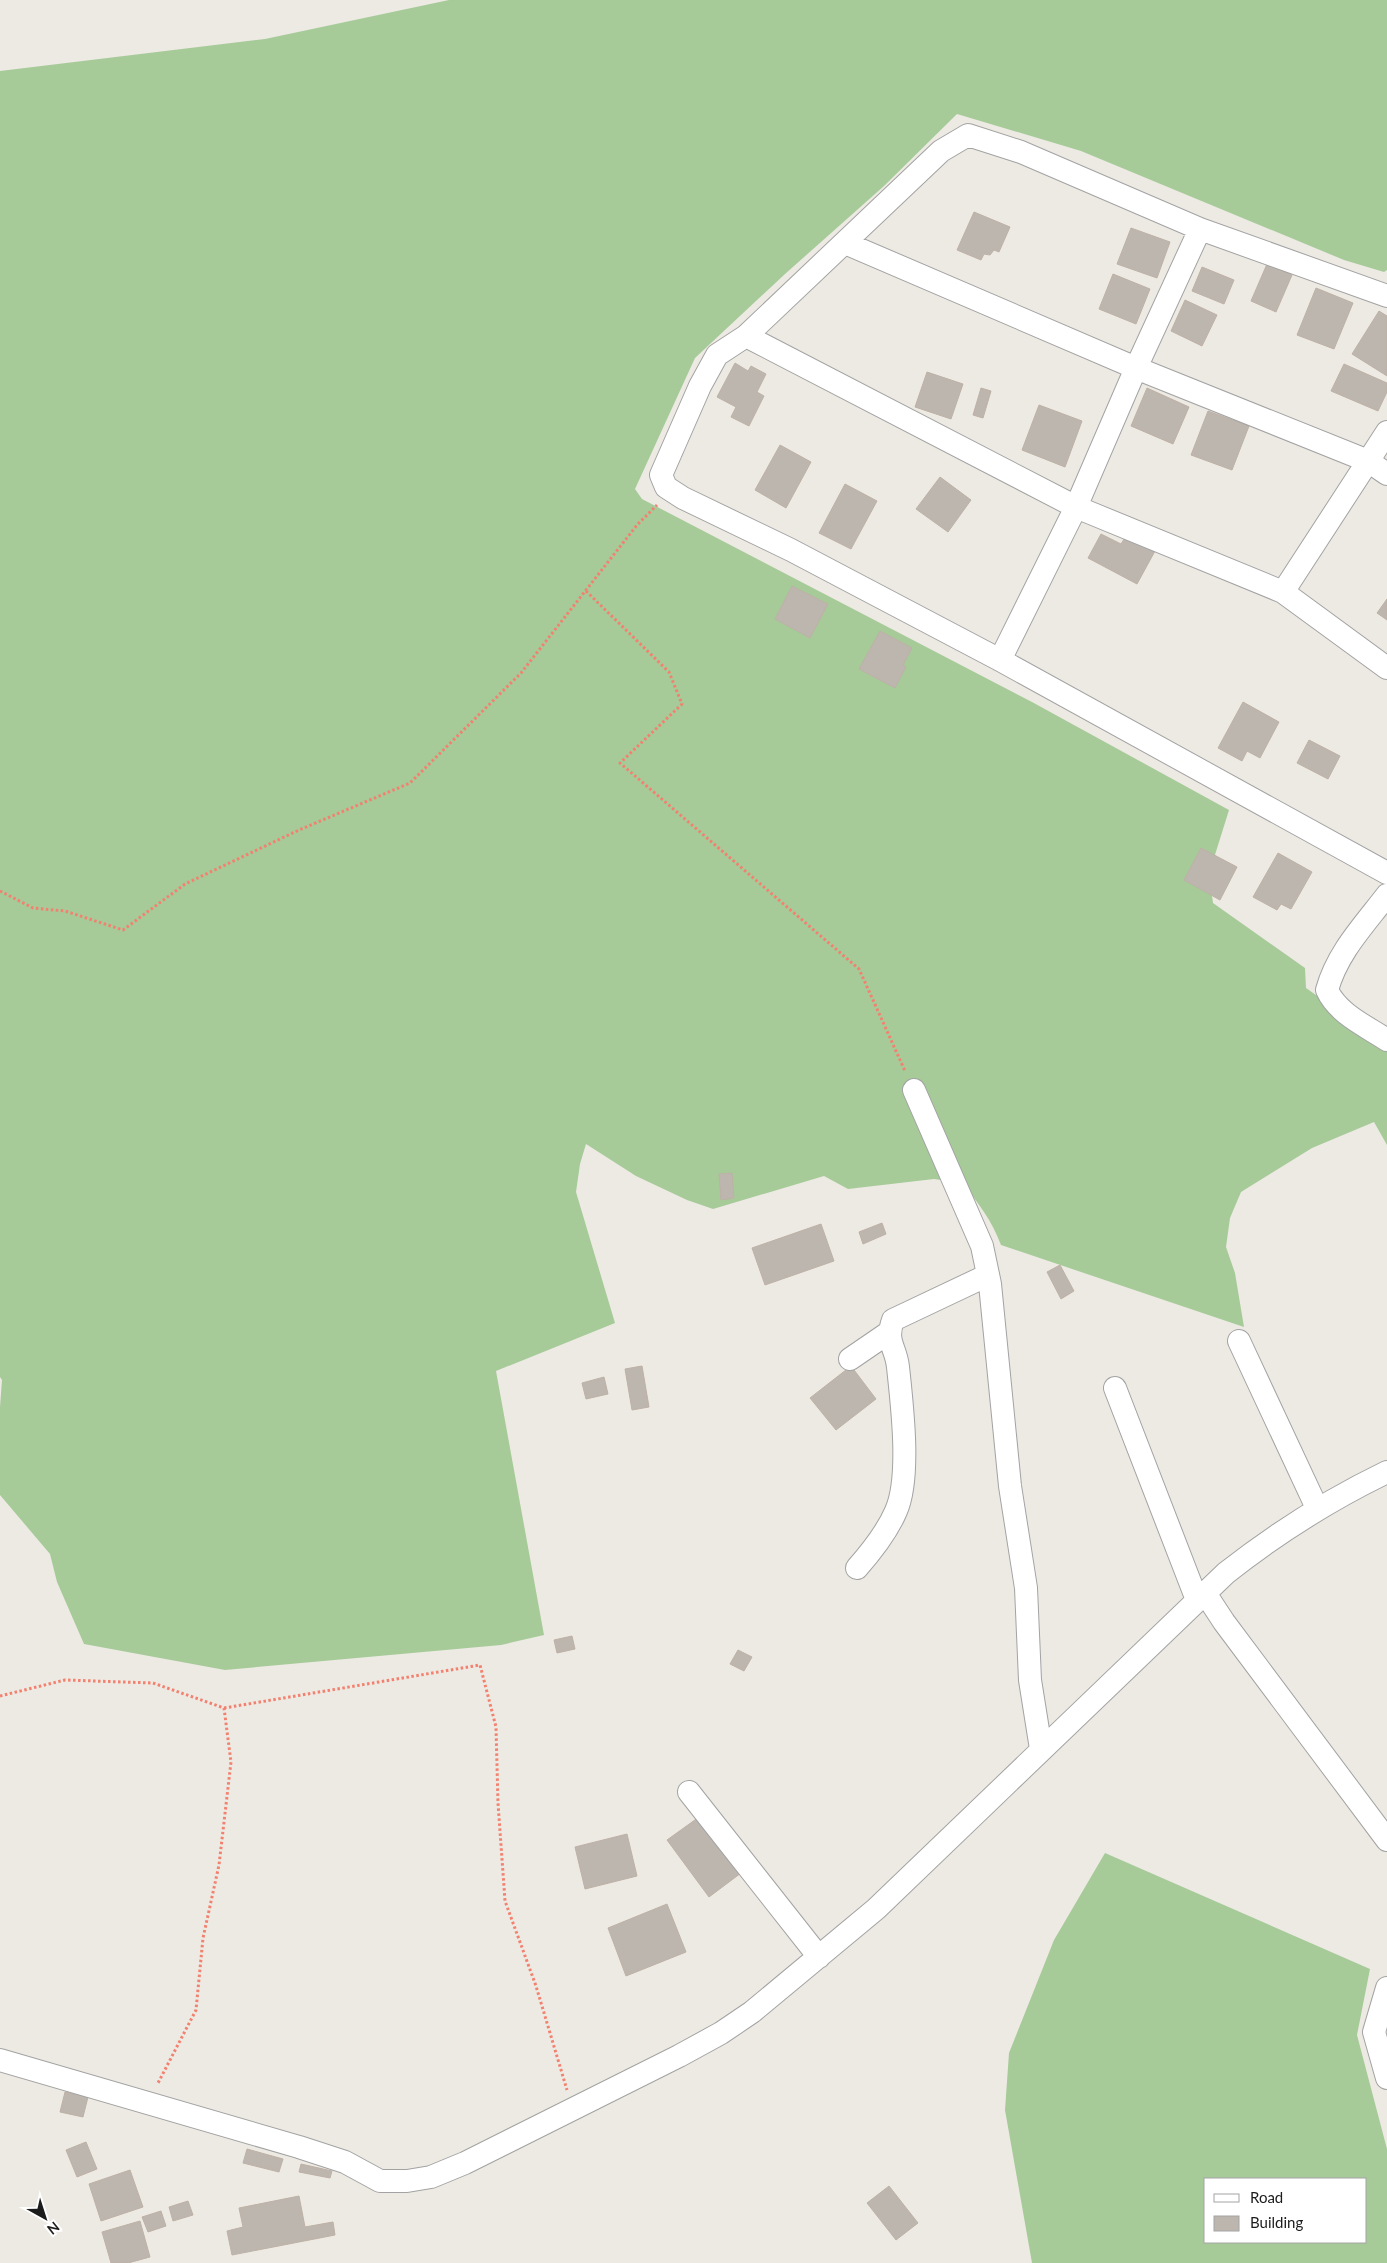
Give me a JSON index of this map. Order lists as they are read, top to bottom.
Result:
{
  "legend": ["Road", "Building"],
  "north": "bottom right"
}
